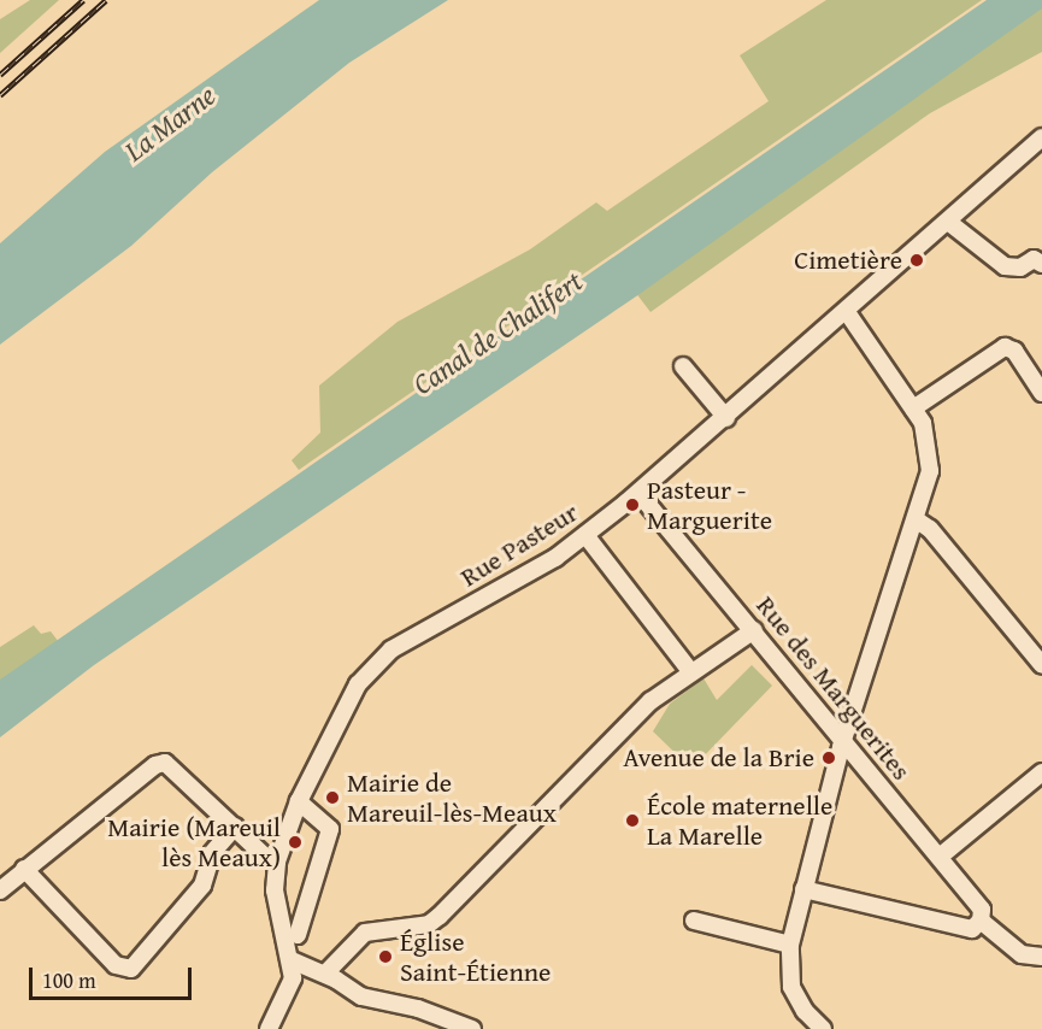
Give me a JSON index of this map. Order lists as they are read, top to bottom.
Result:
{
  "streets": {
    "street": ["Rue Pasteur", "Rue des Marguerites"]
  },
  "crossings": [
    ["Rue Pasteur", "Rue des Marguerites"]
  ],
  "water": ["La Marne", "Canal de Chalifert"],
  "places": [
    "Cimetière",
    "Pasteur - Marguerite",
    "Avenue de la Brie",
    "Mairie de Mareuil-lès-Meaux",
    "École maternelle La Marelle",
    "Mairie (Mareuil lès Meaux)",
    "Église Saint-Étienne"
  ],
  "scale_bar": "100 m"
}
